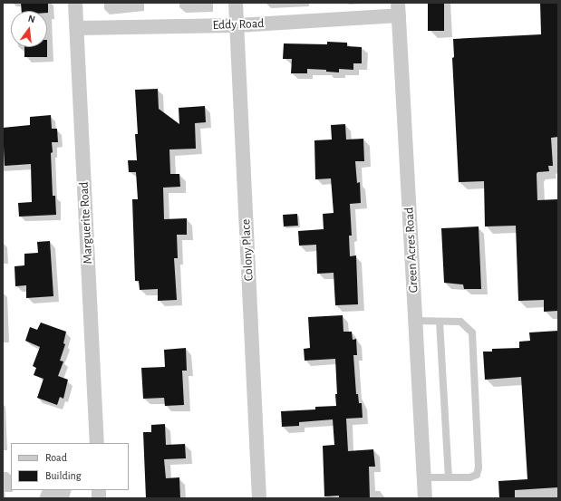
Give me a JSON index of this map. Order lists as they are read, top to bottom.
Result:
{
  "streets": {
    "street": [
      "Eddy Road",
      "Marguerite Road",
      "Colony Place",
      "Green Acres Road"
    ]
  },
  "crossings": [
    ["Eddy Road", "Marguerite Road"],
    ["Eddy Road", "Colony Place"],
    ["Eddy Road", "Green Acres Road"]
  ],
  "legend": ["Road", "Building"],
  "north": "top"
}
